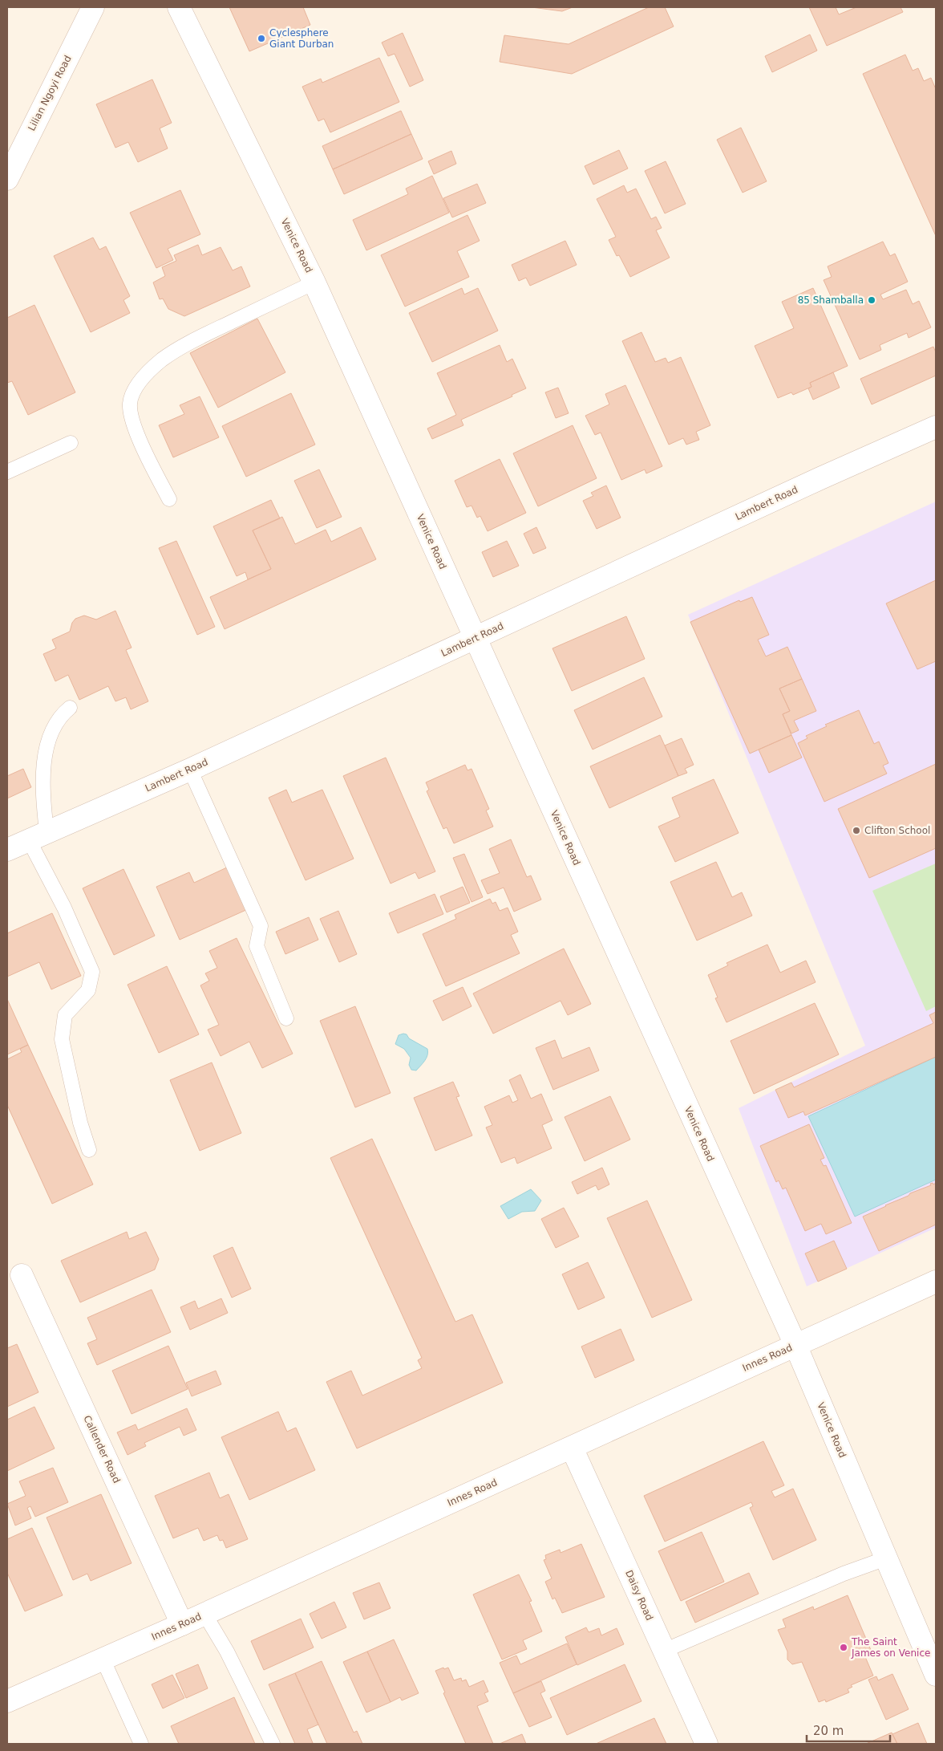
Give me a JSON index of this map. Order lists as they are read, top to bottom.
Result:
{
  "streets": {
    "street": [
      "Lilian Ngoyi Road",
      "Venice Road",
      "Lambert Road",
      "Innes Road",
      "Callender Road",
      "Daisy Road"
    ]
  },
  "crossings": [
    ["Venice Road", "Lambert Road"],
    ["Venice Road", "Innes Road"],
    ["Innes Road", "Callender Road"],
    ["Innes Road", "Daisy Road"]
  ],
  "places": [
    "Cyclesphere Giant Durban",
    "85 Shamballa",
    "Clifton School",
    "The Saint James on Venice"
  ],
  "scale_bar": "20 m"
}
